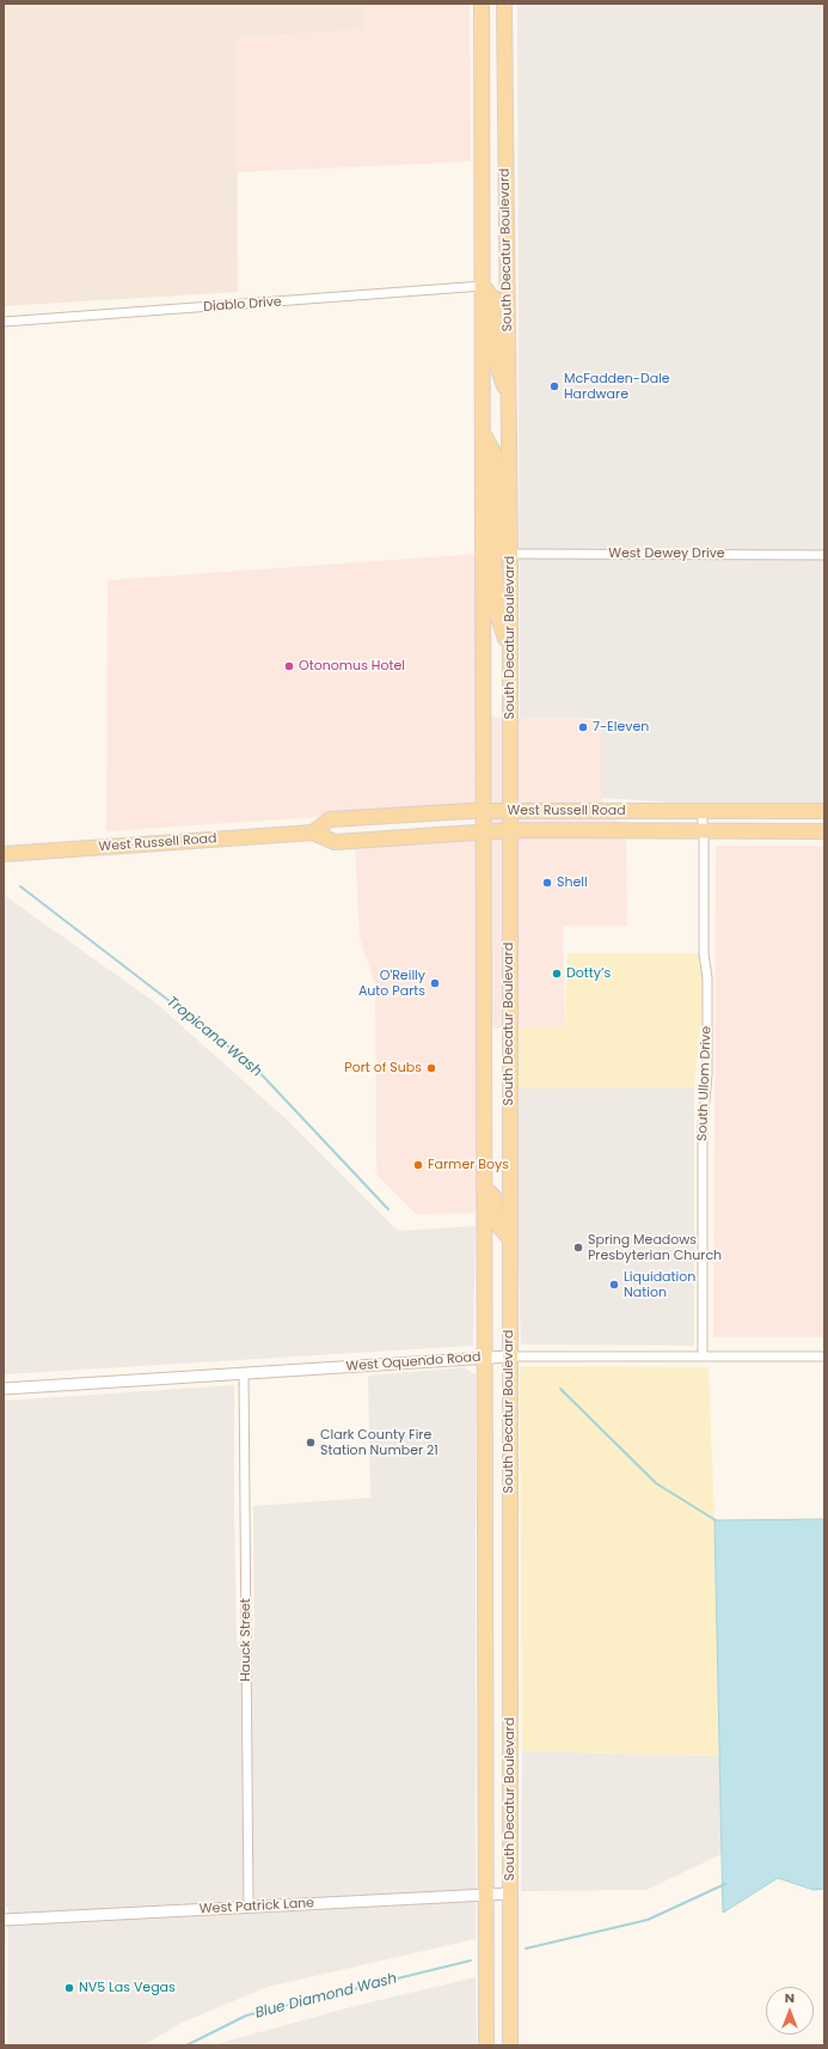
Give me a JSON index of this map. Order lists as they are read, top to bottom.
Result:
{
  "streets": {
    "main road": ["South Decatur Boulevard", "West Russell Road"],
    "street": [
      "Diablo Drive",
      "West Dewey Drive",
      "South Ullom Drive",
      "West Oquendo Road",
      "Hauck Street",
      "West Patrick Lane"
    ]
  },
  "crossings": [
    ["South Decatur Boulevard", "Diablo Drive"],
    ["South Decatur Boulevard", "West Dewey Drive"],
    ["South Decatur Boulevard", "West Russell Road"],
    ["South Decatur Boulevard", "West Oquendo Road"],
    ["South Decatur Boulevard", "West Patrick Lane"],
    ["West Russell Road", "South Ullom Drive"],
    ["South Ullom Drive", "West Oquendo Road"],
    ["West Oquendo Road", "Hauck Street"],
    ["Hauck Street", "West Patrick Lane"]
  ],
  "water": ["Tropicana Wash", "Blue Diamond Wash"],
  "places": [
    "McFadden-Dale Hardware",
    "Otonomus Hotel",
    "7-Eleven",
    "Shell",
    "Dotty’s",
    "O'Reilly Auto Parts",
    "Port of Subs",
    "Farmer Boys",
    "Spring Meadows Presbyterian Church",
    "Liquidation Nation",
    "Clark County Fire Station Number 21",
    "NV5 Las Vegas"
  ],
  "north": "top"
}
